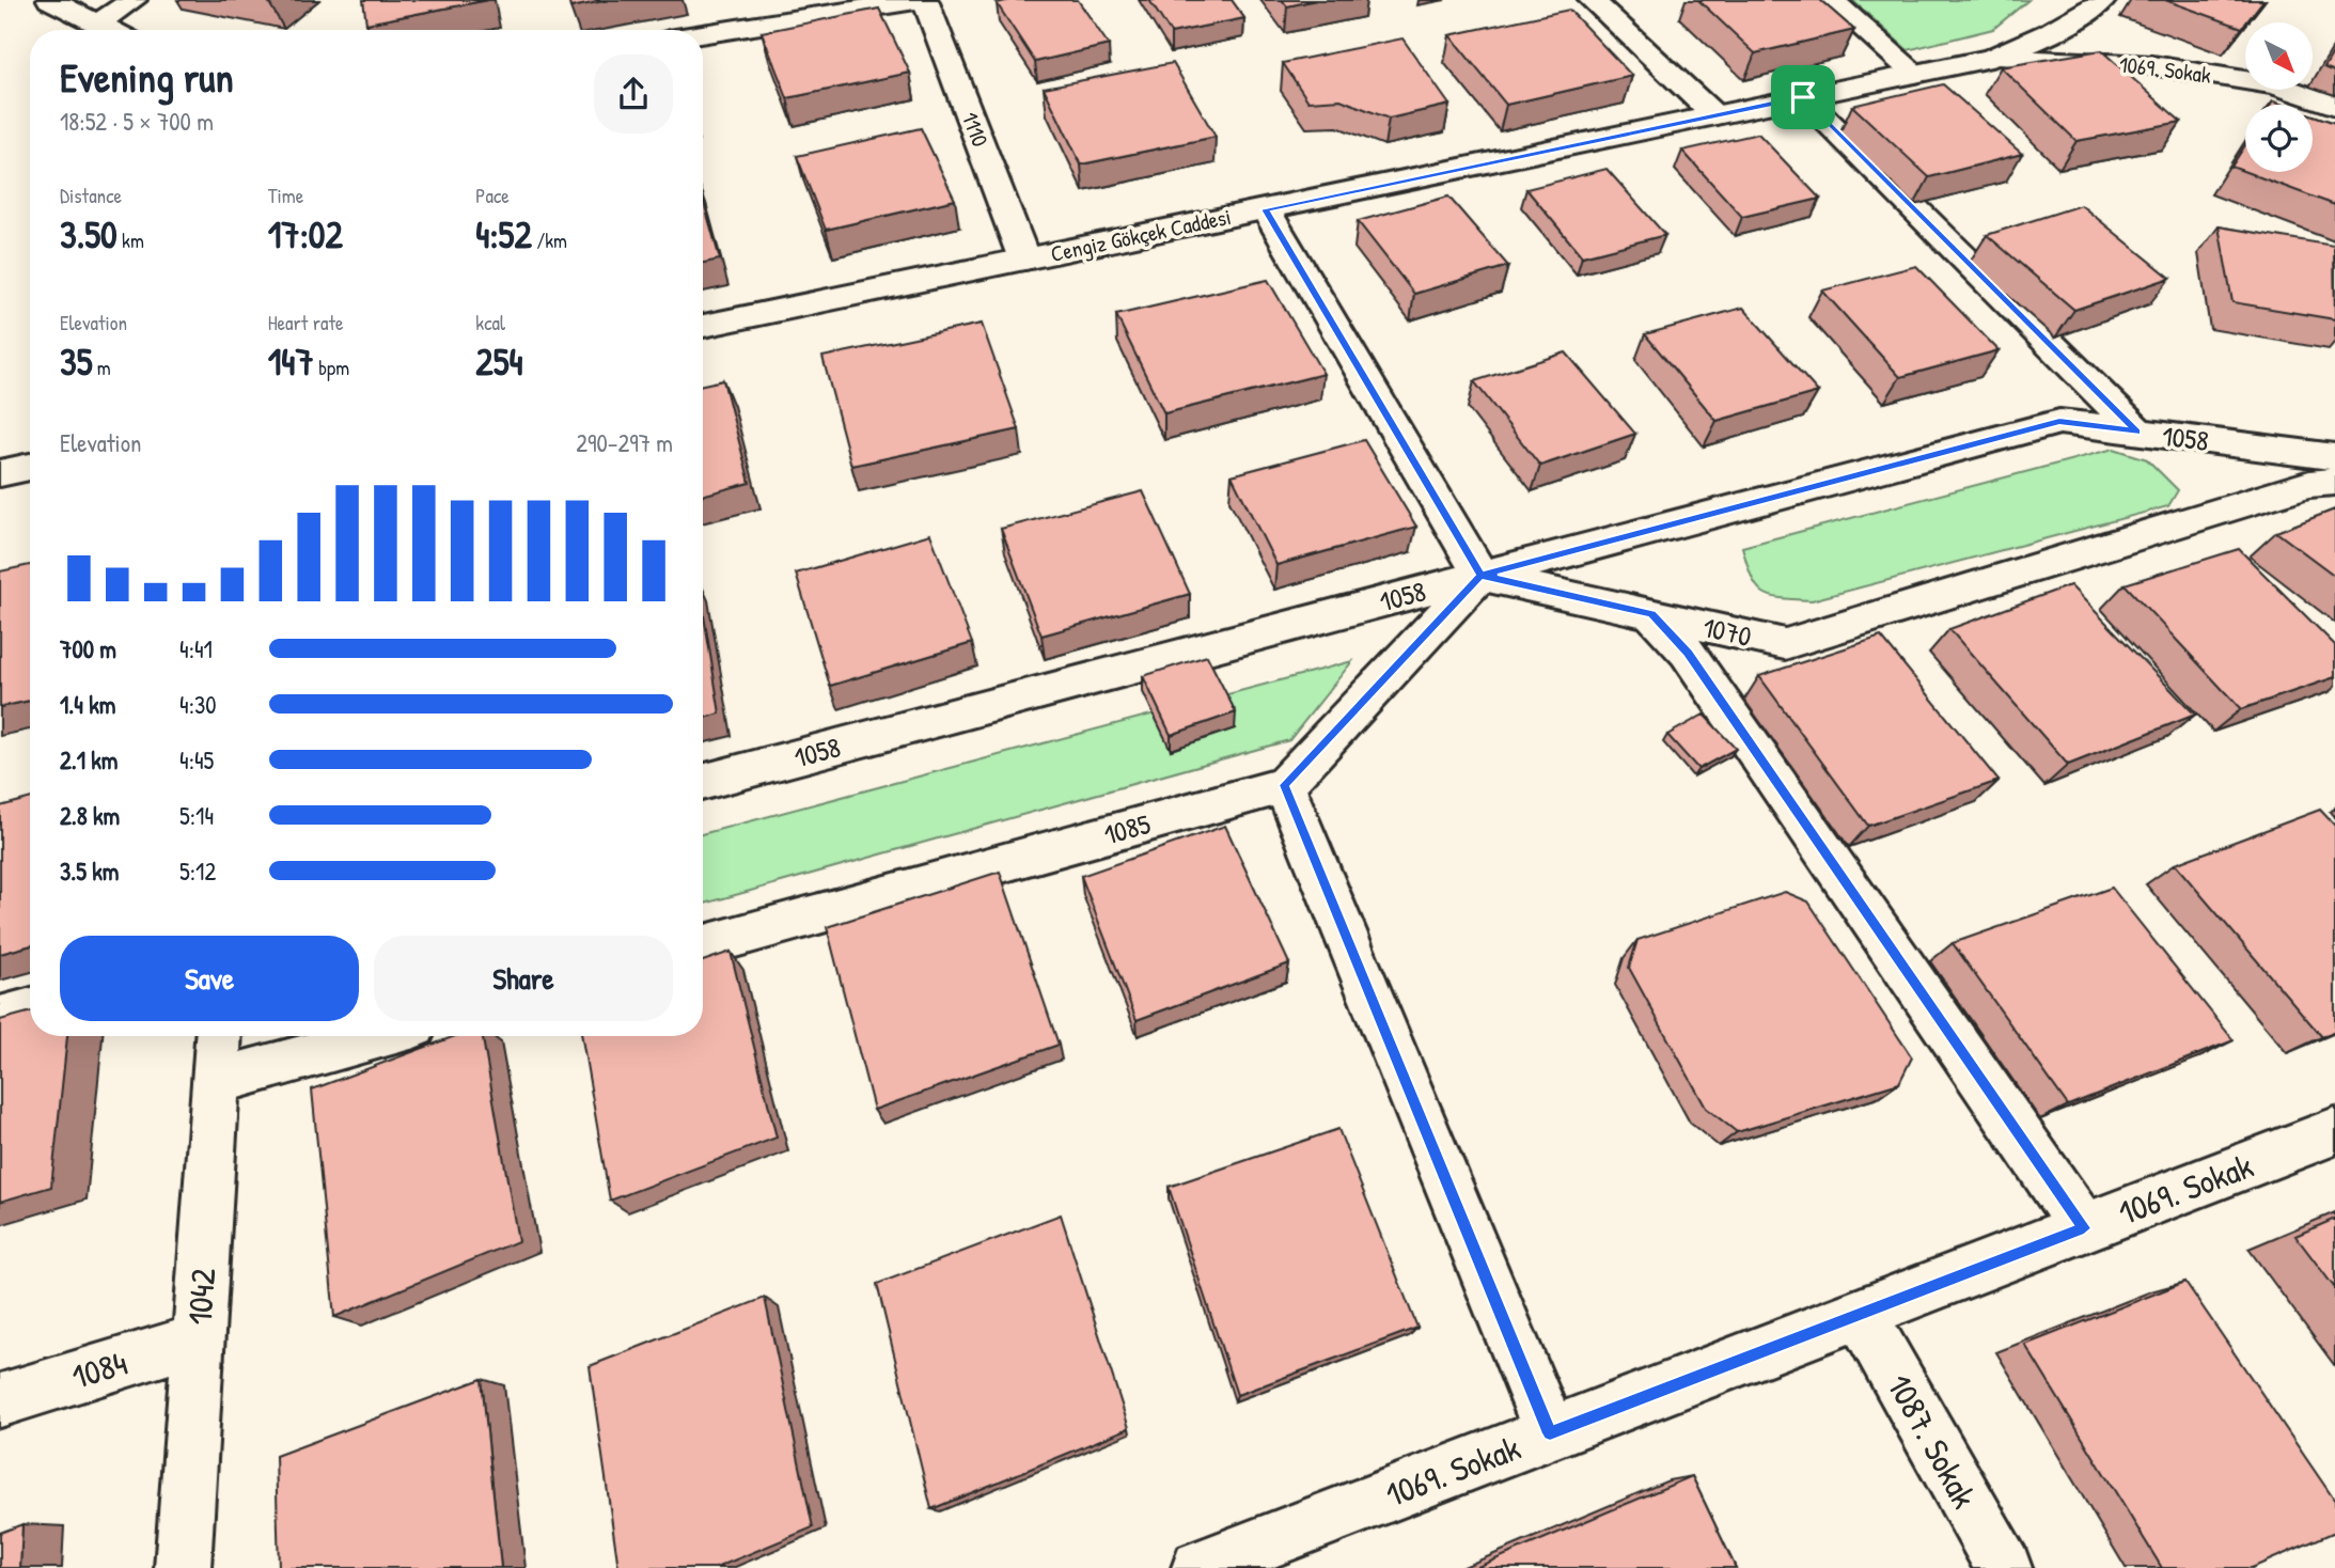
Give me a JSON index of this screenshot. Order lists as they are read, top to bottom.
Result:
{
  "streets": {
    "street": [
      "1069. Sokak",
      "1110",
      "Cengiz Gökçek Caddesi",
      "1058",
      "1070",
      "1085",
      "1042",
      "1084",
      "1087. Sokak"
    ]
  },
  "crossings": [
    ["1069. Sokak", "Cengiz Gökçek Caddesi"],
    ["1069. Sokak", "1087. Sokak"],
    ["1110", "Cengiz Gökçek Caddesi"],
    ["1058", "1070"],
    ["1042", "1084"]
  ],
  "north": "bottom right",
  "page": {
    "heading": ["Evening run", "18:52 · 5 × 700 m"],
    "stats": [
      ["Distance", "3.50 km"],
      ["Time", "17:02"],
      ["Pace", "4:52 /km"],
      ["Elevation", "35 m"],
      ["Heart rate", "147 bpm"],
      ["kcal", "254"]
    ],
    "chart": ["Elevation", "290–297 m"],
    "list": [
      {
        "name": "700 m",
        "note": "4:41"
      },
      {
        "name": "1.4 km",
        "note": "4:30"
      },
      {
        "name": "2.1 km",
        "note": "4:45"
      },
      {
        "name": "2.8 km",
        "note": "5:14"
      },
      {
        "name": "3.5 km",
        "note": "5:12"
      }
    ],
    "buttons": ["Save", "Share"]
  }
}
